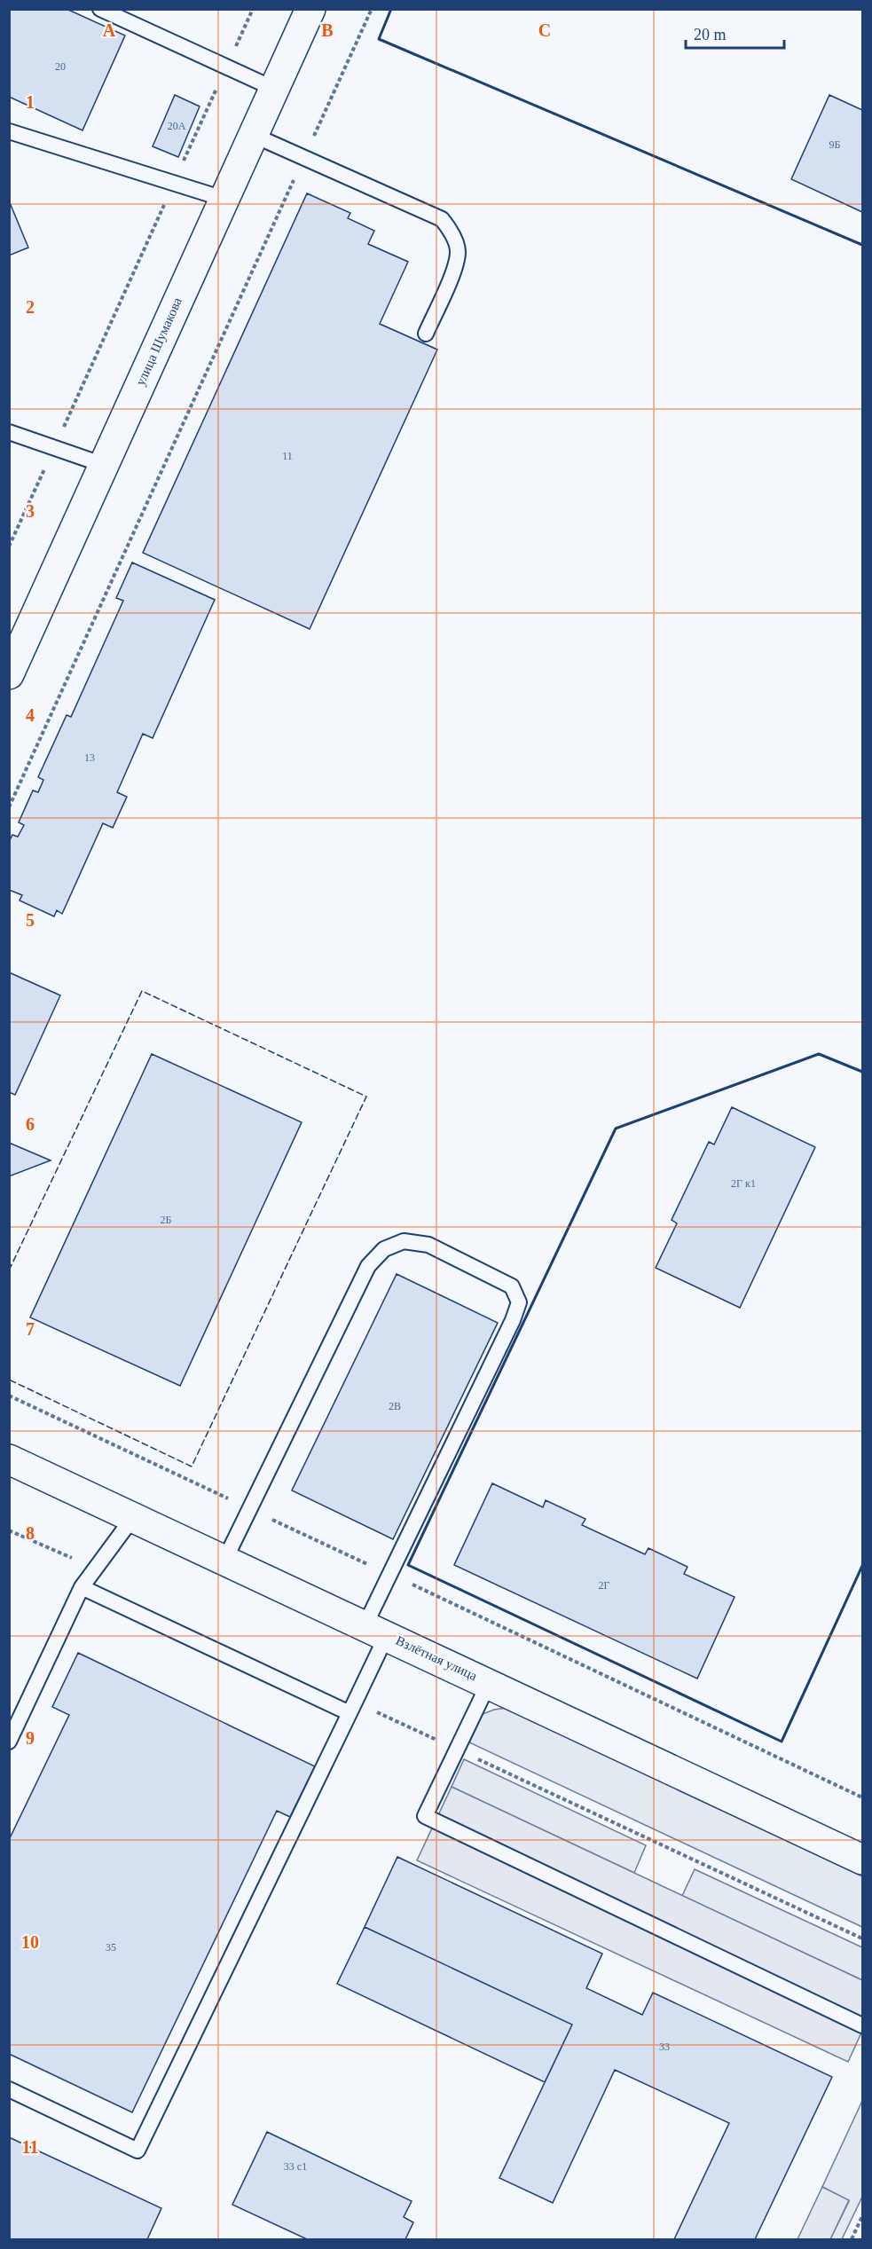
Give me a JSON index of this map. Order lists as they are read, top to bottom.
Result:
{
  "streets": {
    "street": ["улица Шумакова", "Взлётная улица"]
  },
  "house_numbers": [
    "20",
    "20А",
    "9Б",
    "11",
    "13",
    "2Г к1",
    "2Б",
    "2В",
    "2Г",
    "35",
    "33",
    "33 с1"
  ],
  "scale_bar": "20 m",
  "grid": {
    "columns": ["A", "B", "C"],
    "rows": [
      "1",
      "2",
      "3",
      "4",
      "5",
      "6",
      "7",
      "8",
      "9",
      "10",
      "11"
    ]
  }
}
